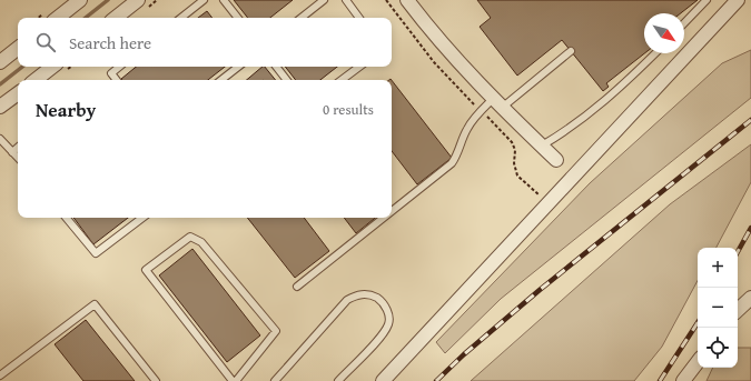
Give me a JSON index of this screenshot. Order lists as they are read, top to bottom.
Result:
{
  "north": "bottom right",
  "page": {
    "search": "Search here",
    "heading": ["Nearby", "0 results"],
    "map_buttons": ["+", "−"]
  }
}
